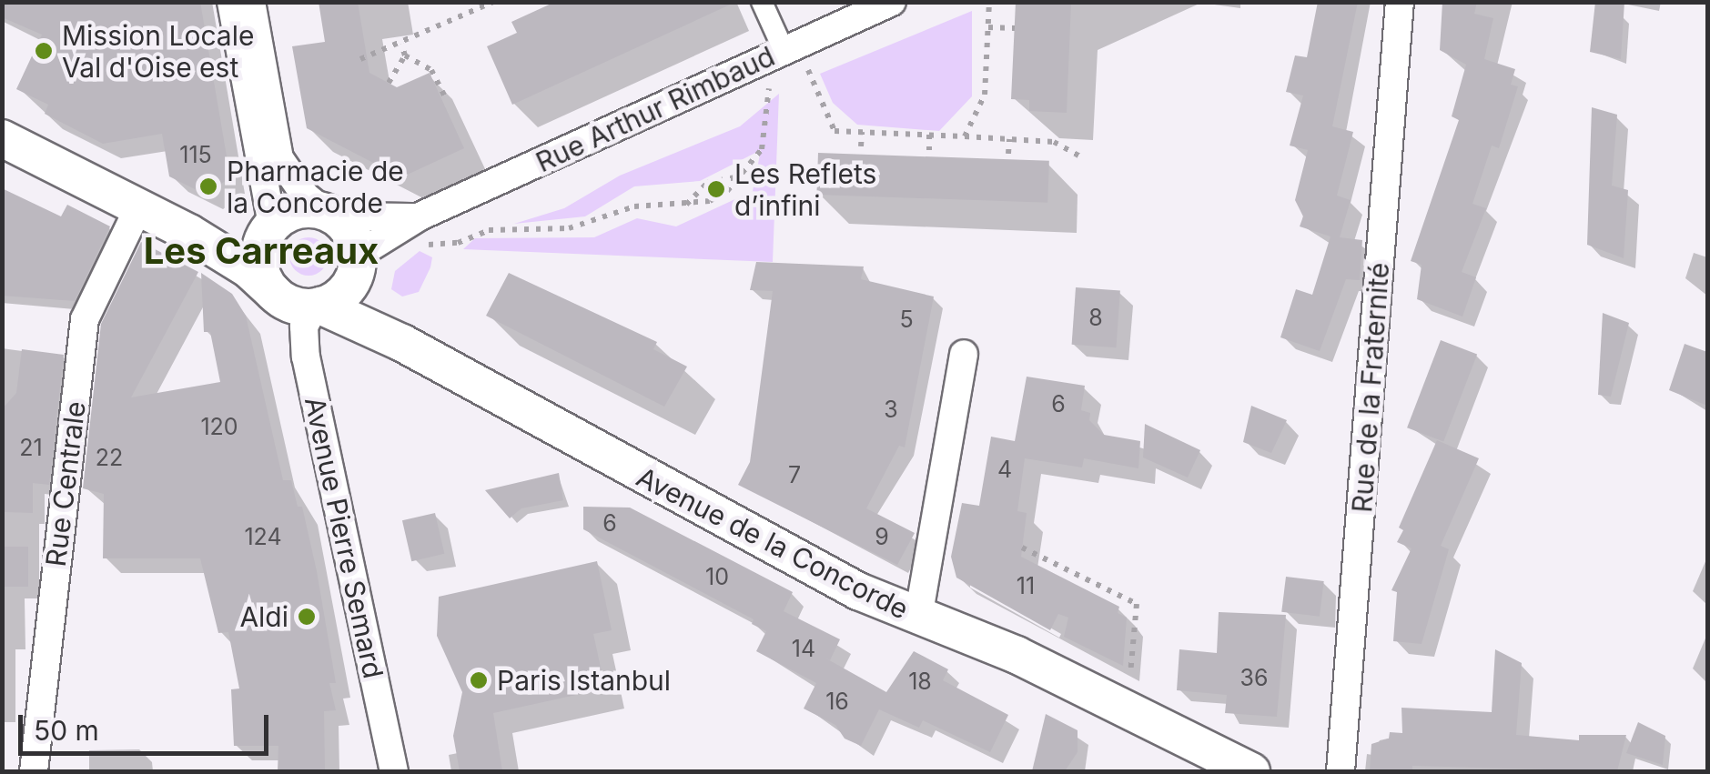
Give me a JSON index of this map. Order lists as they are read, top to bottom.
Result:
{
  "streets": {
    "main road": ["Avenue de la Concorde"],
    "street": [
      "Rue Arthur Rimbaud",
      "Rue de la Fraternité",
      "Rue Centrale",
      "Avenue Pierre Semard"
    ]
  },
  "crossings": [
    ["Rue Arthur Rimbaud", "Avenue Pierre Semard"],
    ["Rue Arthur Rimbaud", "Avenue de la Concorde"],
    ["Avenue Pierre Semard", "Avenue de la Concorde"]
  ],
  "districts": ["Les Carreaux"],
  "places": [
    "Mission Locale Val d'Oise est",
    "Pharmacie de la Concorde",
    "Les Reflets d’infini",
    "Aldi",
    "Paris Istanbul"
  ],
  "house_numbers": [
    "115",
    "8",
    "5",
    "6",
    "3",
    "120",
    "21",
    "22",
    "4",
    "7",
    "6",
    "124",
    "9",
    "10",
    "11",
    "14",
    "36",
    "18",
    "16"
  ],
  "scale_bar": "50 m"
}
